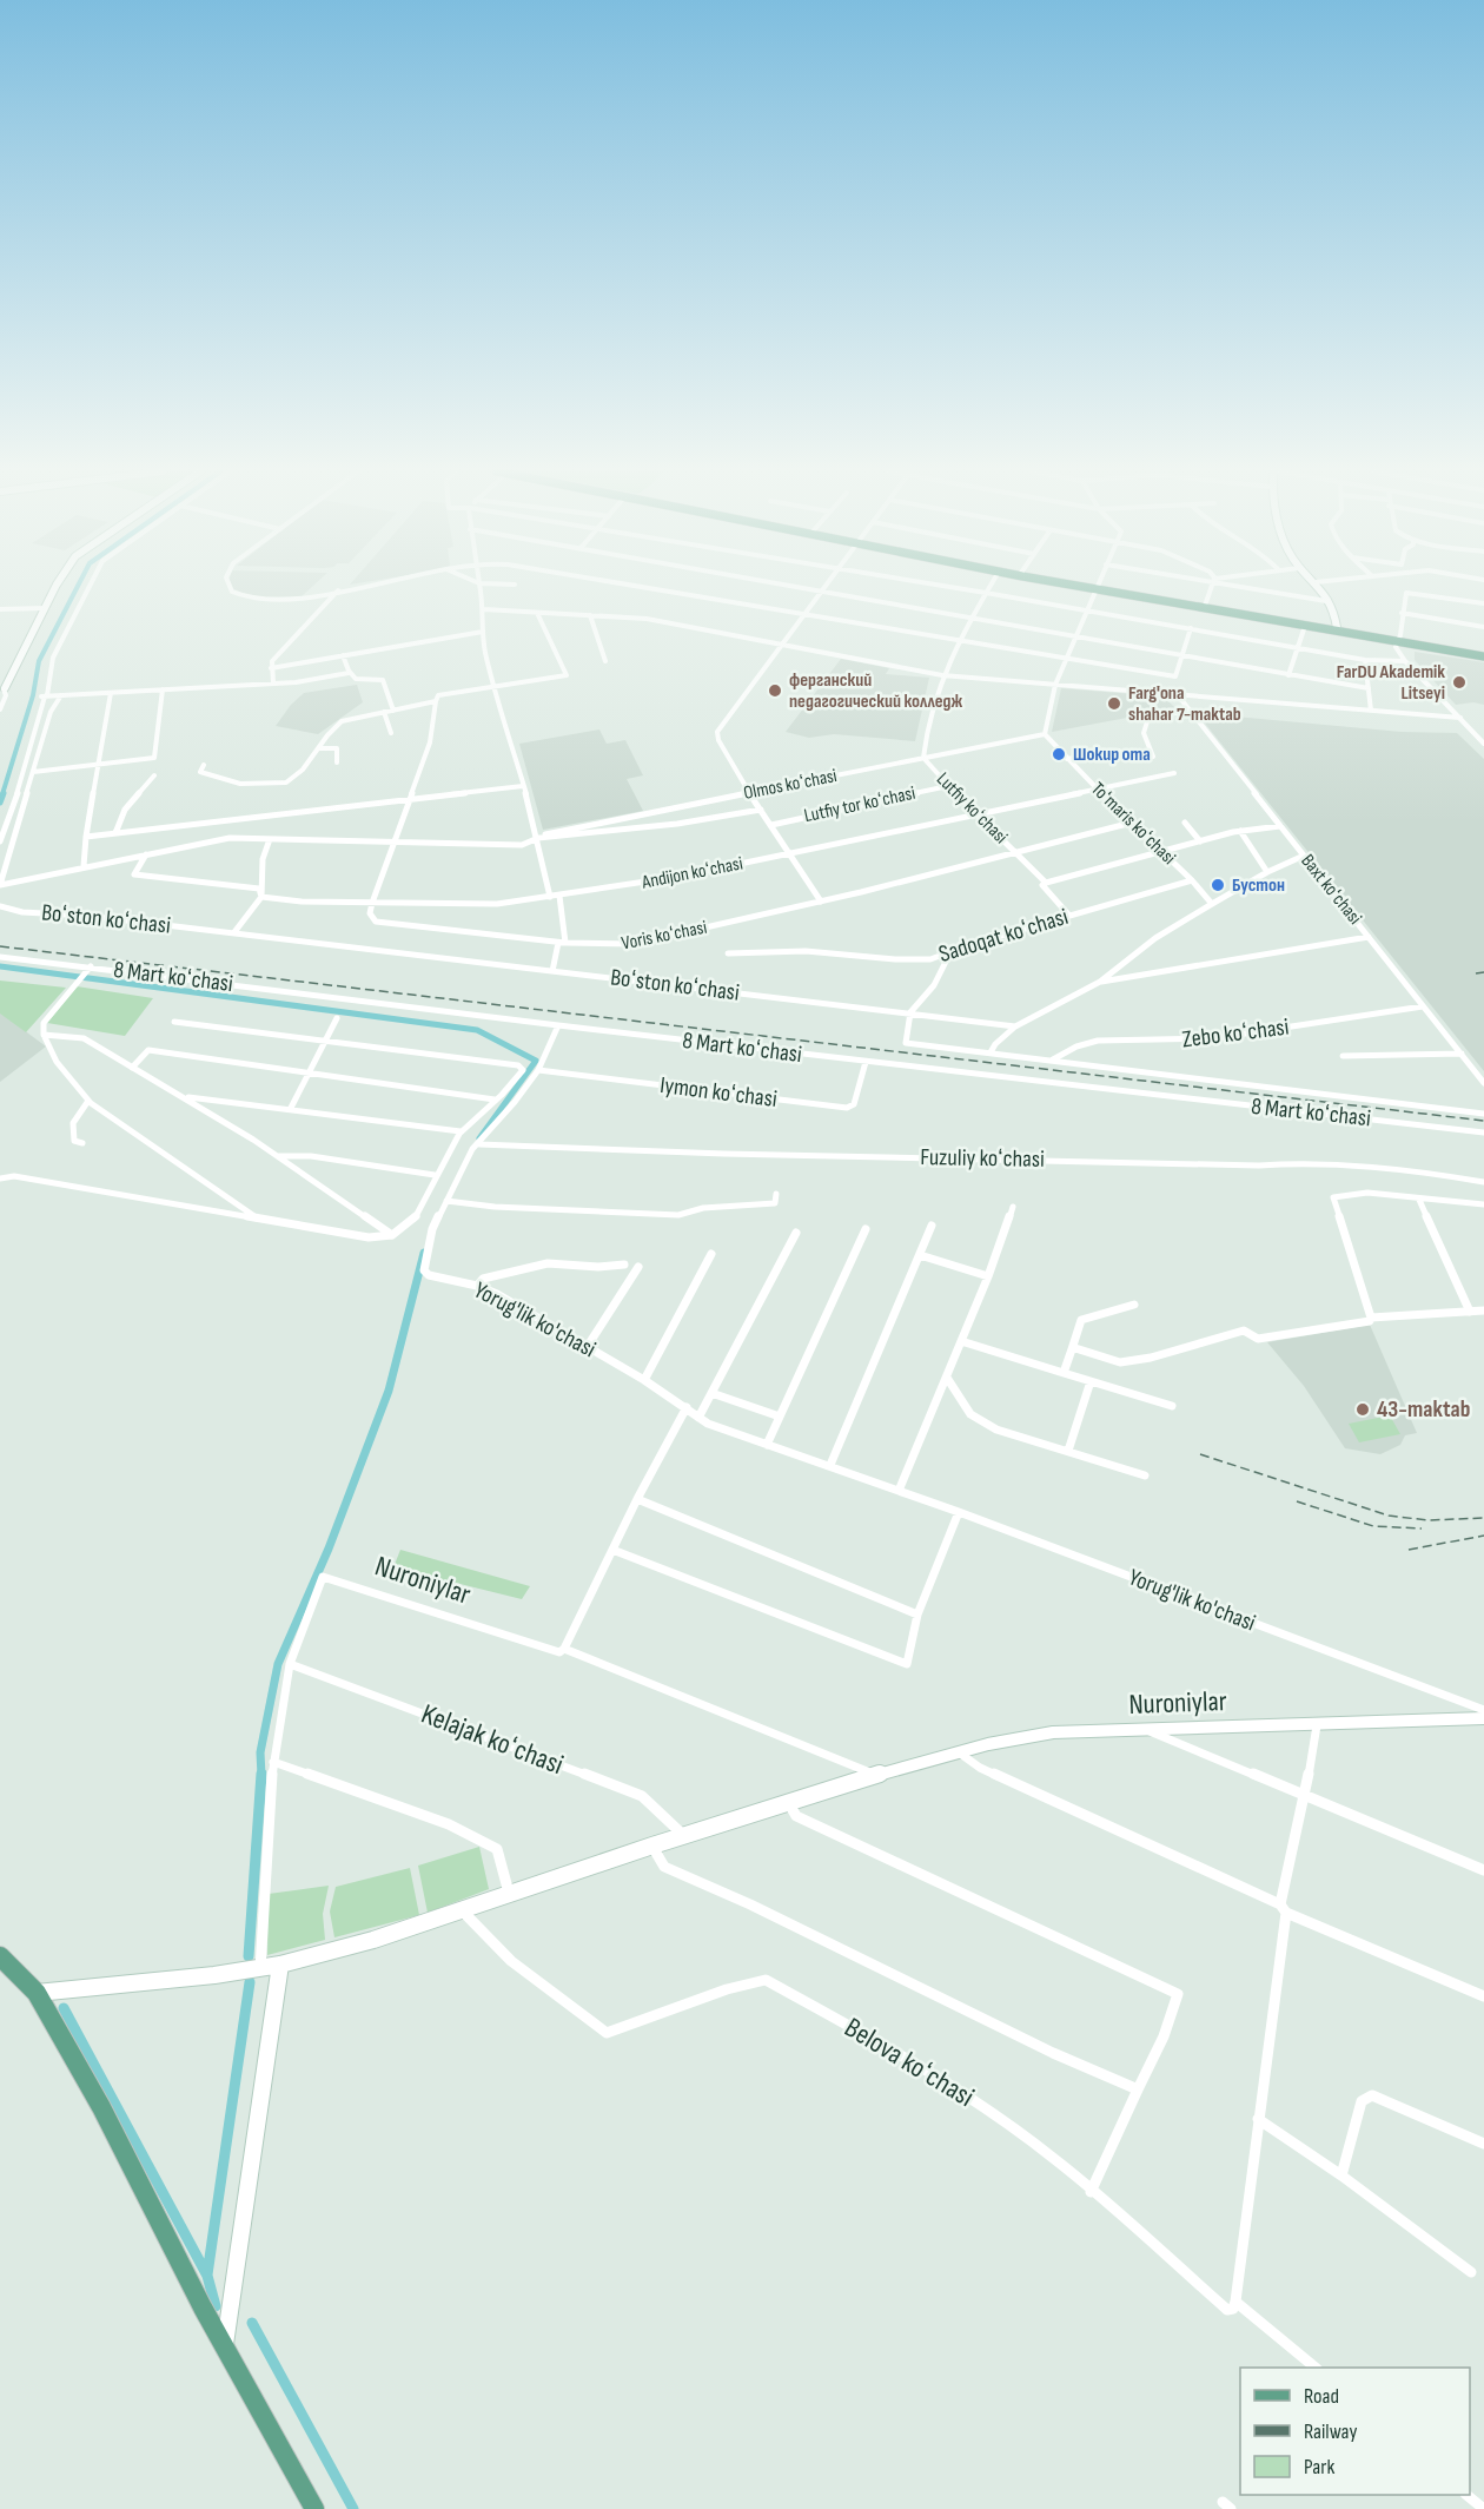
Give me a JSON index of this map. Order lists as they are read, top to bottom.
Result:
{
  "streets": {
    "street": [
      "Olmos koʻchasi",
      "Lutfiy tor koʻchasi",
      "Lutfiy koʻchasi",
      "Toʻmaris koʻchasi",
      "Andijon koʻchasi",
      "Baxt koʻchasi",
      "Boʻston koʻchasi",
      "Voris koʻchasi",
      "Sadoqat koʻchasi",
      "8 Mart koʻchasi",
      "Zebo koʻchasi",
      "Iymon koʻchasi",
      "Fuzuliy koʻchasi",
      "Yorug'lik ko'chasi",
      "Nuroniylar",
      "Kelajak koʻchasi",
      "Belova koʻchasi"
    ]
  },
  "crossings": [
    ["Olmos koʻchasi", "Lutfiy koʻchasi"],
    ["Olmos koʻchasi", "Toʻmaris koʻchasi"],
    ["Lutfiy tor koʻchasi", "Lutfiy koʻchasi"],
    ["Lutfiy koʻchasi", "Andijon koʻchasi"],
    ["Lutfiy koʻchasi", "Voris koʻchasi"],
    ["Lutfiy koʻchasi", "Sadoqat koʻchasi"],
    ["Toʻmaris koʻchasi", "Andijon koʻchasi"],
    ["Toʻmaris koʻchasi", "Voris koʻchasi"],
    ["Toʻmaris koʻchasi", "Sadoqat koʻchasi"],
    ["Andijon koʻchasi", "Voris koʻchasi"],
    ["Baxt koʻchasi", "Zebo koʻchasi"],
    ["8 Mart koʻchasi", "Iymon koʻchasi"],
    ["8 Mart koʻchasi", "Yorug'lik ko'chasi"],
    ["Iymon koʻchasi", "Yorug'lik ko'chasi"],
    ["Fuzuliy koʻchasi", "Yorug'lik ko'chasi"],
    ["Nuroniylar", "Kelajak koʻchasi"],
    ["Nuroniylar", "Belova koʻchasi"]
  ],
  "places": [
    "FarDU Akademik Litseyi",
    "ферганский педагогический колледж",
    "Farg'ona shahar 7-maktab",
    "Шокир ота",
    "Бустон",
    "43-maktab"
  ],
  "legend": ["Road", "Railway", "Park"]
}
